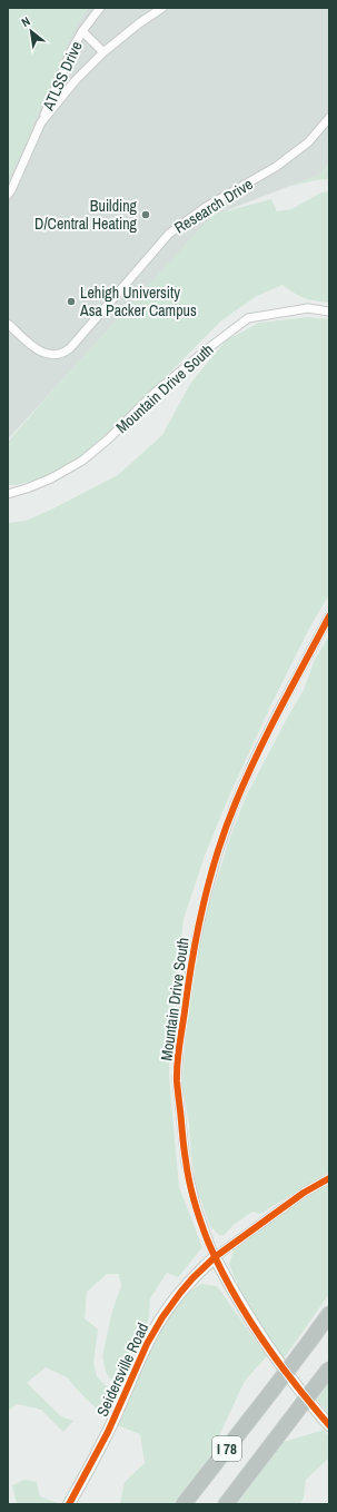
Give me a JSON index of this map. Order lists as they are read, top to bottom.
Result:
{
  "streets": {
    "highway": ["I 78"],
    "street": [
      "ATLSS Drive",
      "Research Drive",
      "Mountain Drive South",
      "Seidersville Road"
    ]
  },
  "crossings": [
    ["Mountain Drive South", "Seidersville Road"]
  ],
  "places": ["Building D/Central Heating", "Lehigh University Asa Packer Campus"],
  "north": "top left"
}
